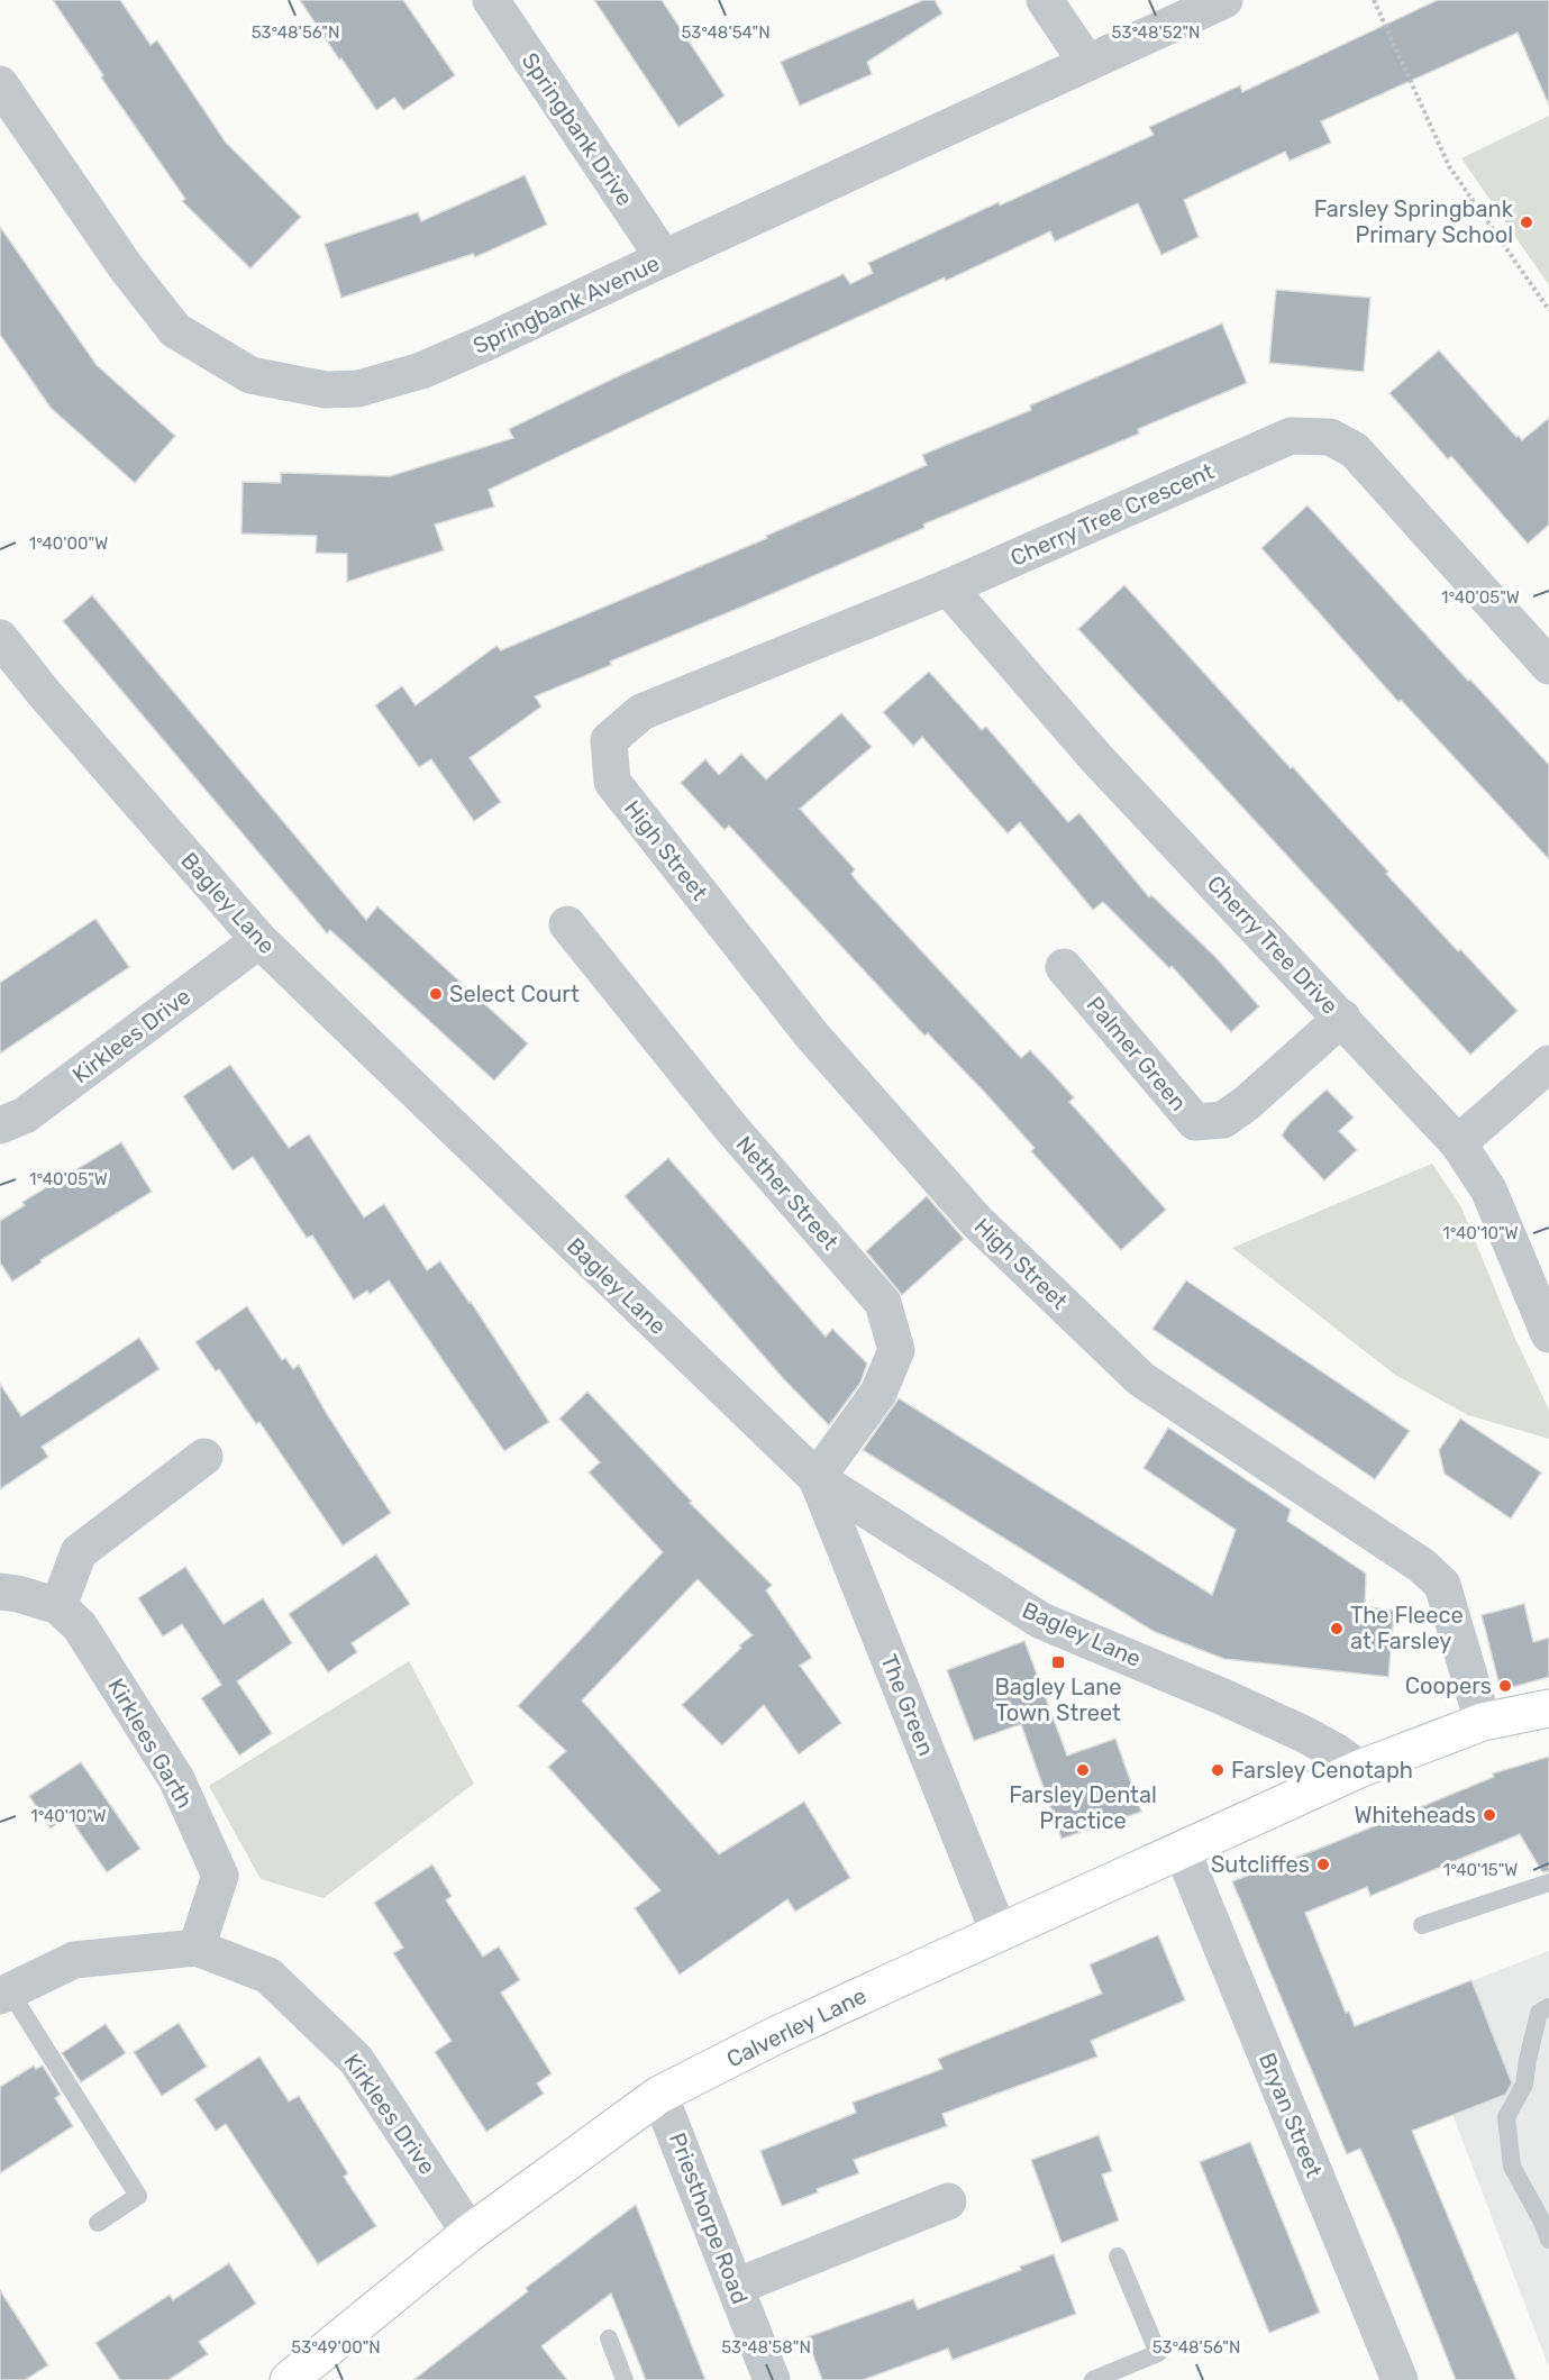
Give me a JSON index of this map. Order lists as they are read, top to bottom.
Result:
{
  "streets": {
    "main road": ["Calverley Lane"],
    "street": [
      "Springbank Drive",
      "Springbank Avenue",
      "Cherry Tree Crescent",
      "High Street",
      "Bagley Lane",
      "Cherry Tree Drive",
      "Kirklees Drive",
      "Palmer Green",
      "Nether Street",
      "The Green",
      "Kirklees Garth",
      "Bryan Street",
      "Priesthorpe Road"
    ]
  },
  "crossings": [
    ["Springbank Drive", "Springbank Avenue"],
    ["Cherry Tree Crescent", "High Street"],
    ["Cherry Tree Crescent", "Cherry Tree Drive"],
    ["High Street", "Calverley Lane"],
    ["Bagley Lane", "Kirklees Drive"],
    ["Bagley Lane", "Nether Street"],
    ["Bagley Lane", "The Green"],
    ["Bagley Lane", "Calverley Lane"],
    ["Cherry Tree Drive", "Palmer Green"],
    ["Kirklees Drive", "Kirklees Garth"],
    ["Kirklees Drive", "Calverley Lane"],
    ["Nether Street", "The Green"],
    ["The Green", "Calverley Lane"],
    ["Calverley Lane", "Bryan Street"],
    ["Calverley Lane", "Priesthorpe Road"]
  ],
  "places": {
    "other": [
      "Farsley Springbank Primary School",
      "Select Court",
      "The Fleece at Farsley",
      "Coopers",
      "Farsley Dental Practice",
      "Farsley Cenotaph",
      "Whiteheads",
      "Sutcliffes"
    ],
    "transit": ["Bagley Lane Town Street"]
  },
  "coordinates": [
    "53°48'56\"N",
    "53°48'54\"N",
    "53°48'52\"N",
    "1°40'00\"W",
    "1°40'05\"W",
    "1°40'10\"W",
    "1°40'15\"W",
    "53°49'00\"N",
    "53°48'58\"N"
  ]
}
